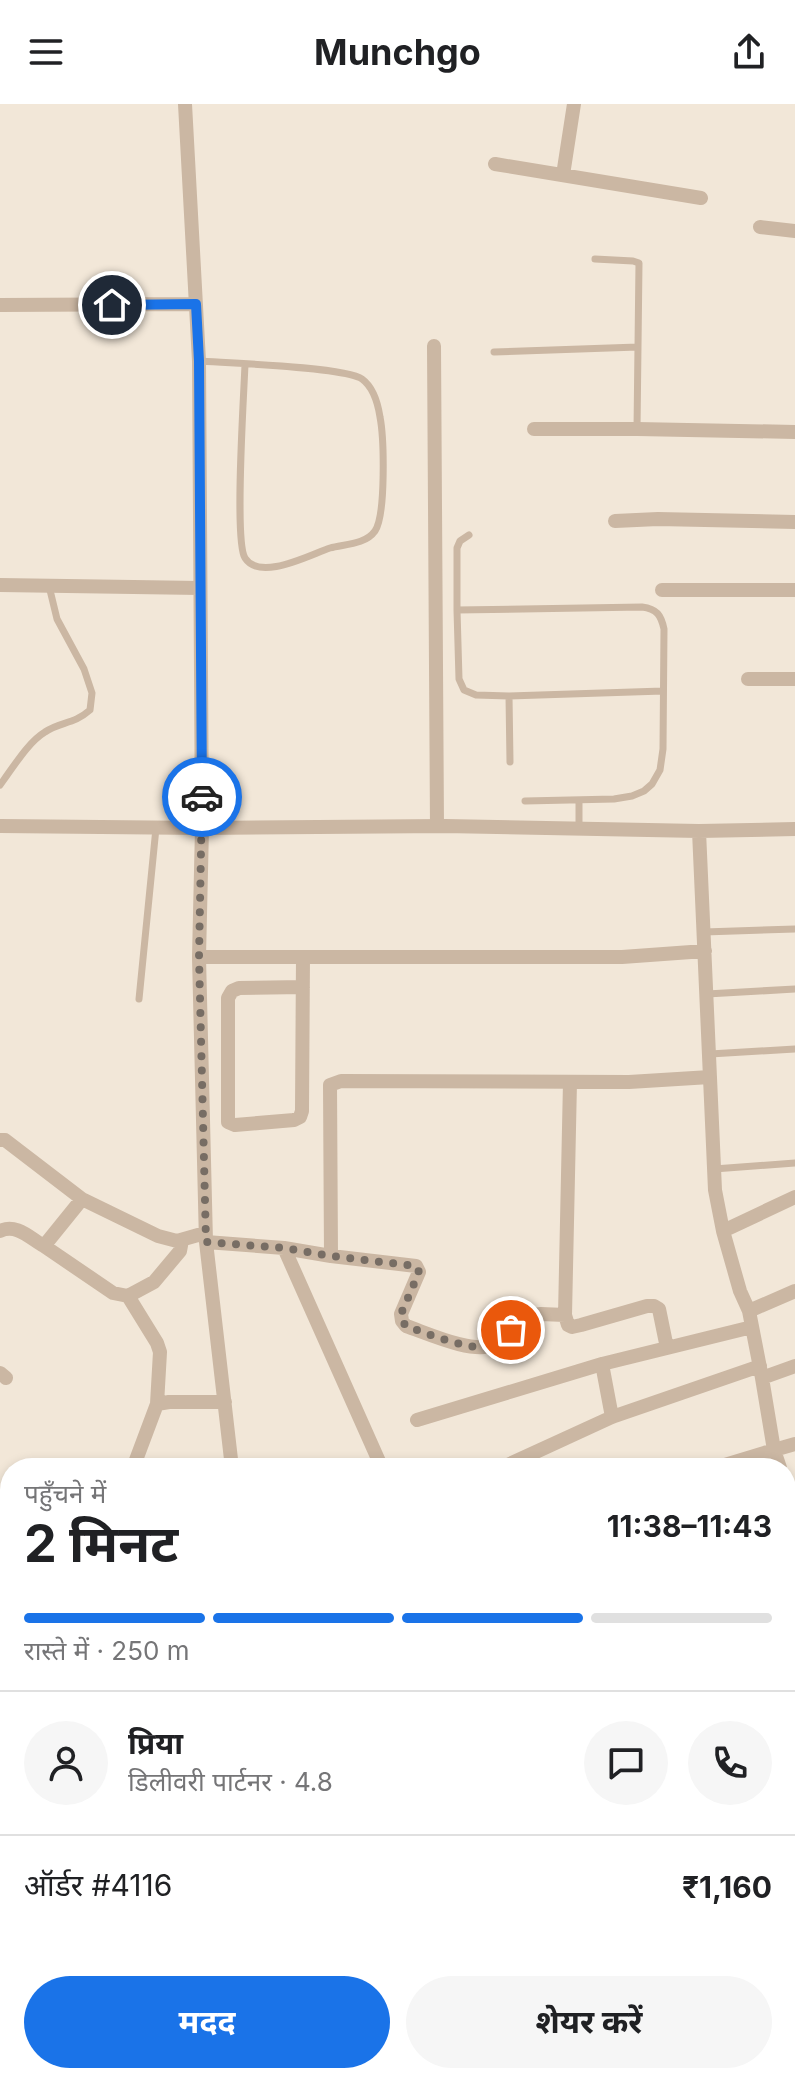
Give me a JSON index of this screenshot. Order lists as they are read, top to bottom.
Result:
{
  "page": {
    "header": "Munchgo",
    "heading": ["2 मिनट", "पहुँचने में", "11:38–11:43"],
    "panel": [
      "प्रिया",
      "डिलीवरी पार्टनर · 4.8",
      "ऑर्डर #4116",
      "₹1,160"
    ],
    "bar": "रास्ते में · 250 m",
    "buttons": ["मदद", "शेयर करें"]
  }
}
